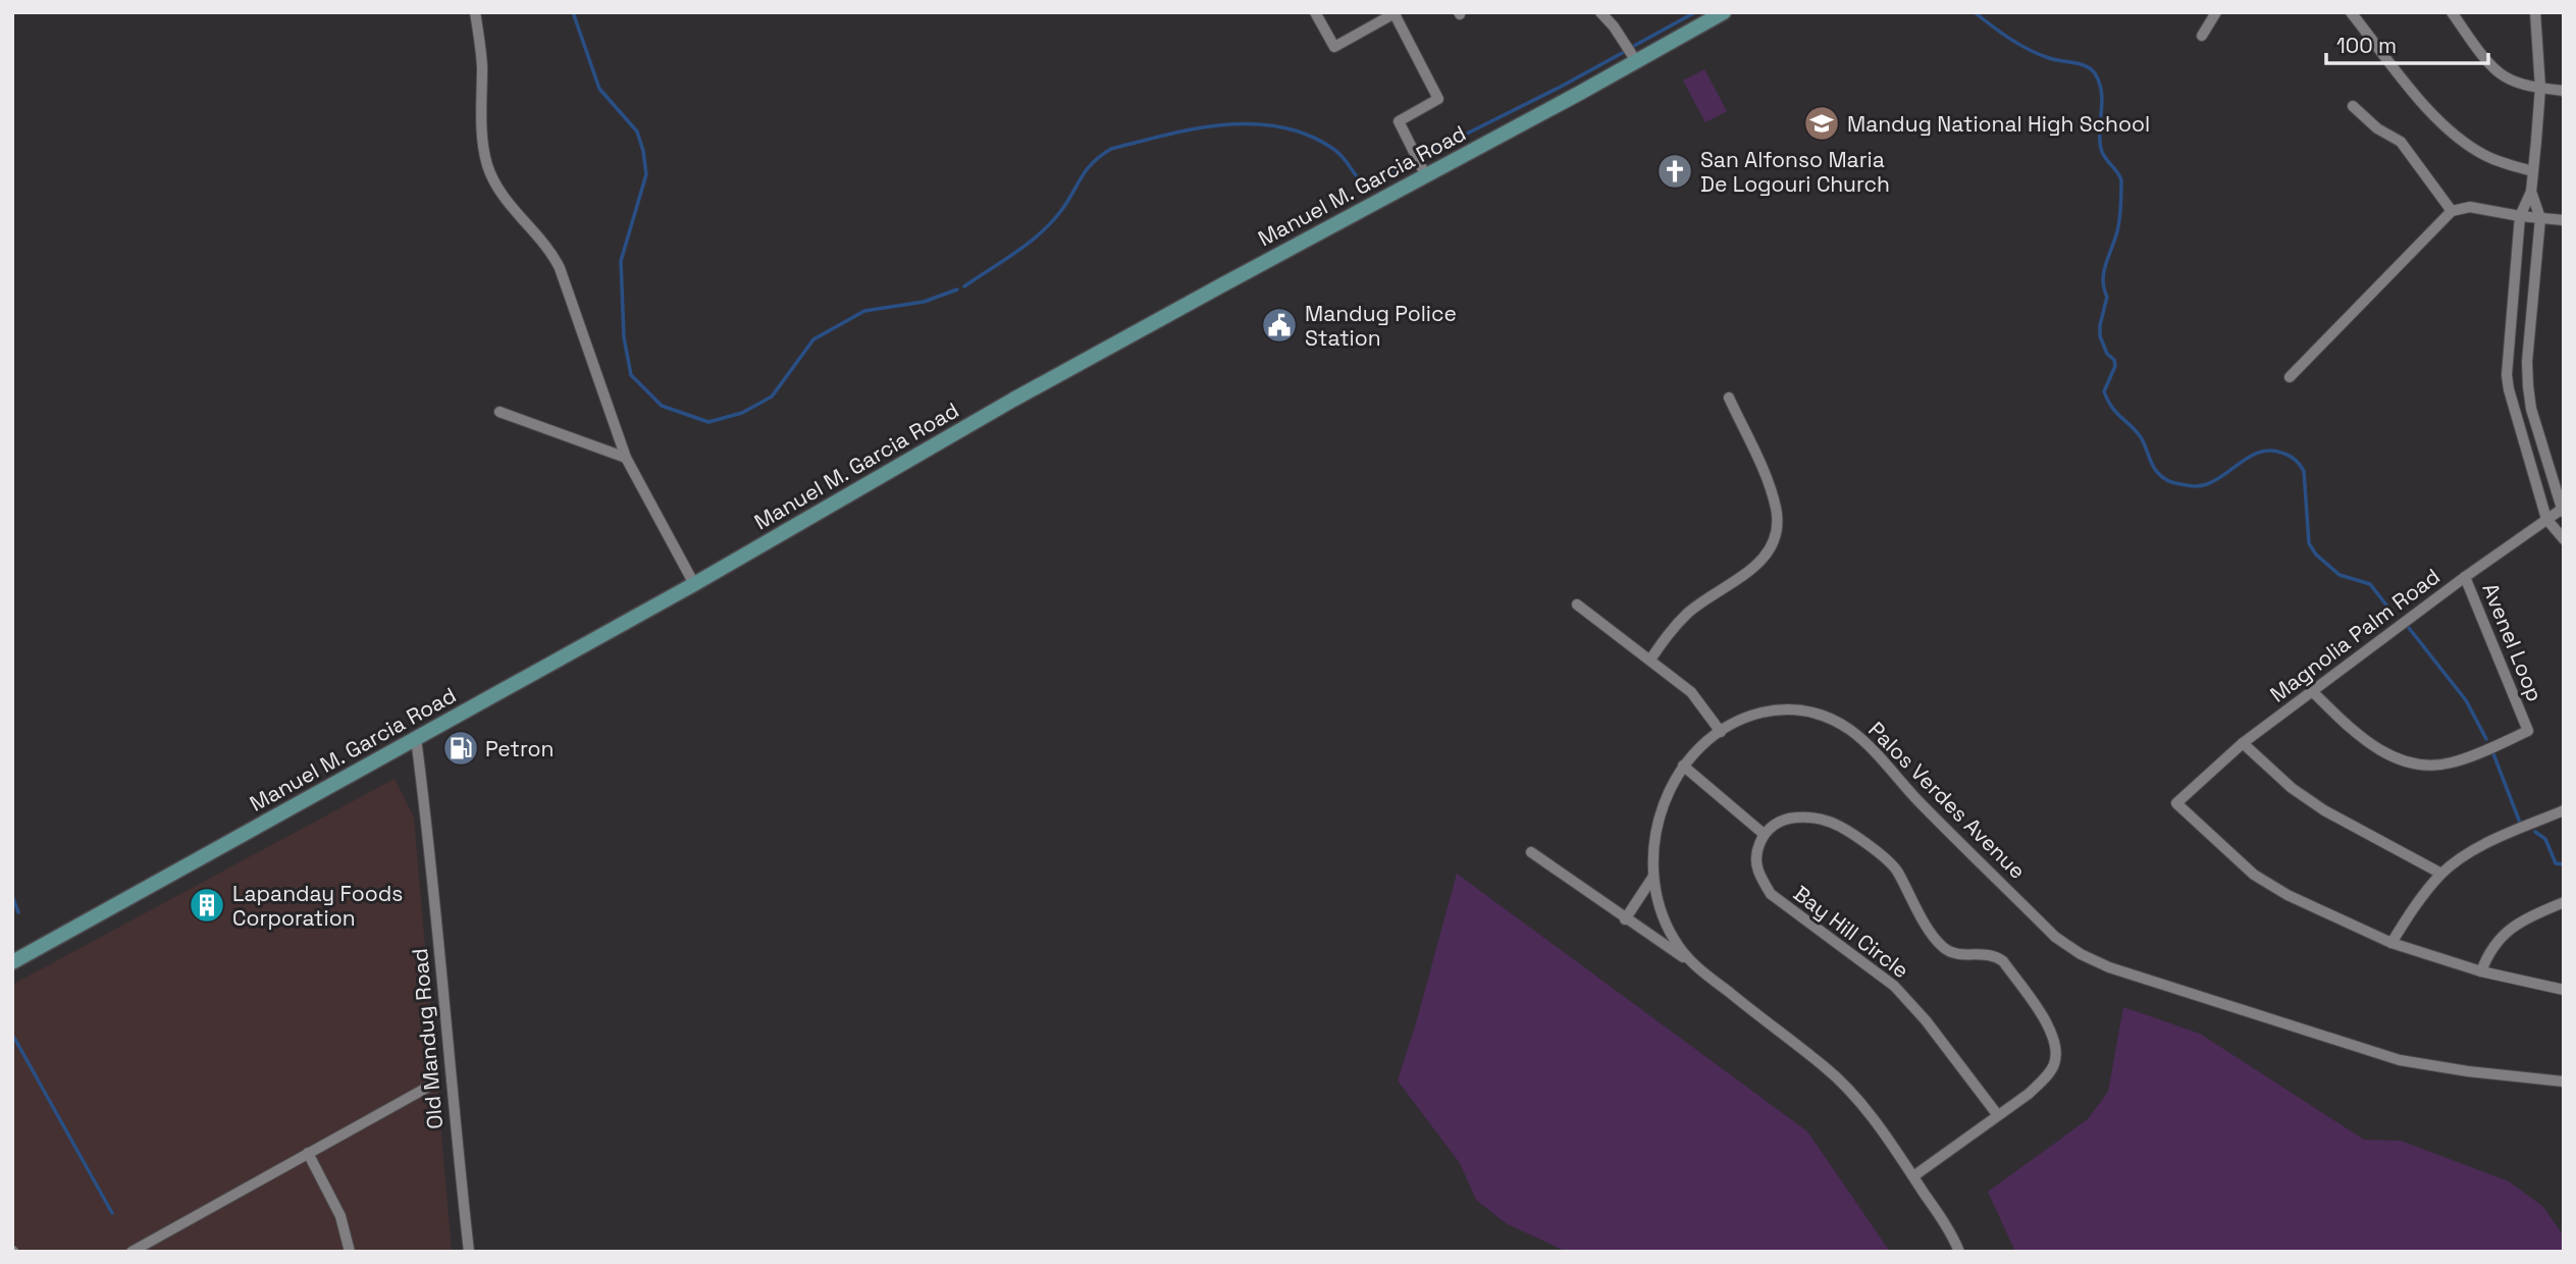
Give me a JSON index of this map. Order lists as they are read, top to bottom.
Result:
{
  "streets": {
    "main road": ["Manuel M. Garcia Road"],
    "street": [
      "Magnolia Palm Road",
      "Avenel Loop",
      "Palos Verdes Avenue",
      "Bay Hill Circle",
      "Old Mandug Road"
    ]
  },
  "crossings": [
    ["Manuel M. Garcia Road", "Old Mandug Road"],
    ["Magnolia Palm Road", "Avenel Loop"],
    ["Palos Verdes Avenue", "Bay Hill Circle"]
  ],
  "places": {
    "school or university": ["Mandug National High School"],
    "church": ["San Alfonso Maria De Logouri Church"],
    "public building": ["Mandug Police Station"],
    "fuel station": ["Petron"],
    "building": ["Lapanday Foods Corporation"]
  },
  "scale_bar": "100 m"
}
